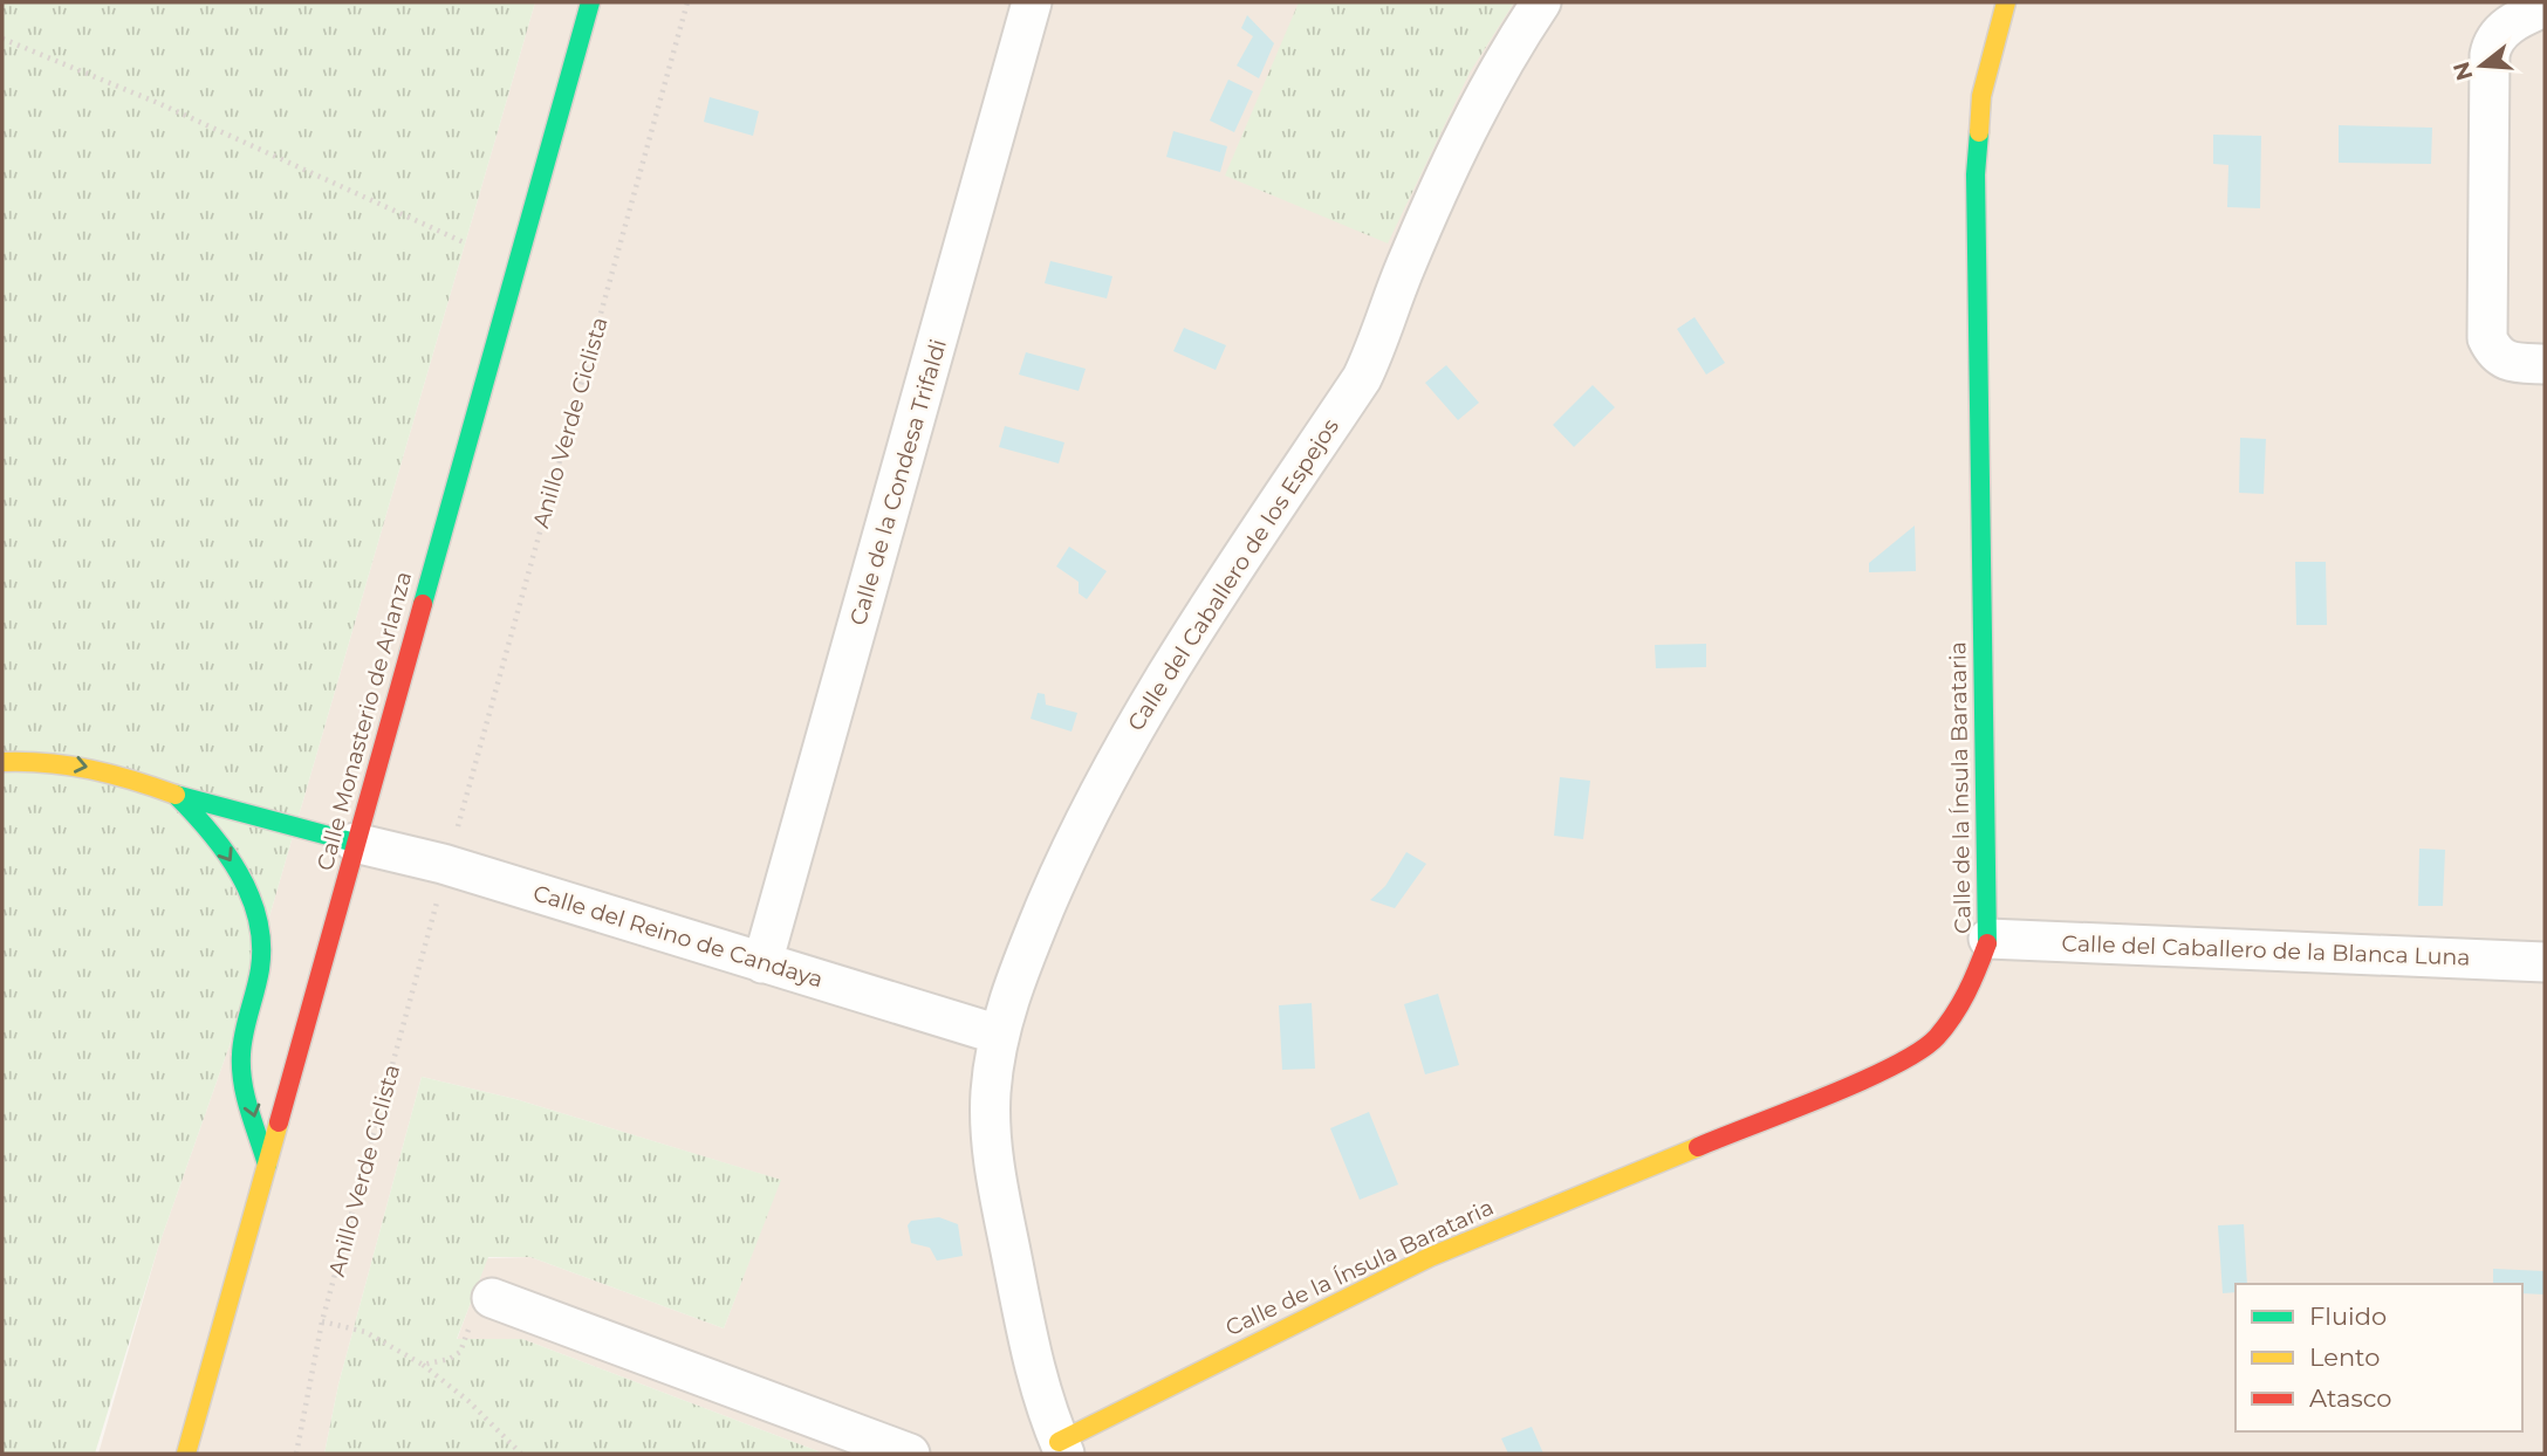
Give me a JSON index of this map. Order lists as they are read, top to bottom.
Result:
{
  "streets": {
    "main road": ["Calle Monasterio de Arlanza", "Calle de la Ínsula Barataria"],
    "street": [
      "Calle de la Condesa Trifaldi",
      "Calle del Caballero de los Espejos",
      "Calle del Reino de Candaya",
      "Calle del Caballero de la Blanca Luna"
    ],
    "path": ["Anillo Verde Ciclista"]
  },
  "crossings": [
    ["Calle de la Condesa Trifaldi", "Calle del Reino de Candaya"],
    ["Calle del Caballero de los Espejos", "Calle de la Ínsula Barataria"],
    ["Calle del Caballero de los Espejos", "Calle del Reino de Candaya"],
    ["Calle Monasterio de Arlanza", "Calle del Reino de Candaya"],
    ["Calle de la Ínsula Barataria", "Calle del Caballero de la Blanca Luna"]
  ],
  "legend": ["Fluido", "Lento", "Atasco"],
  "north": "left"
}
